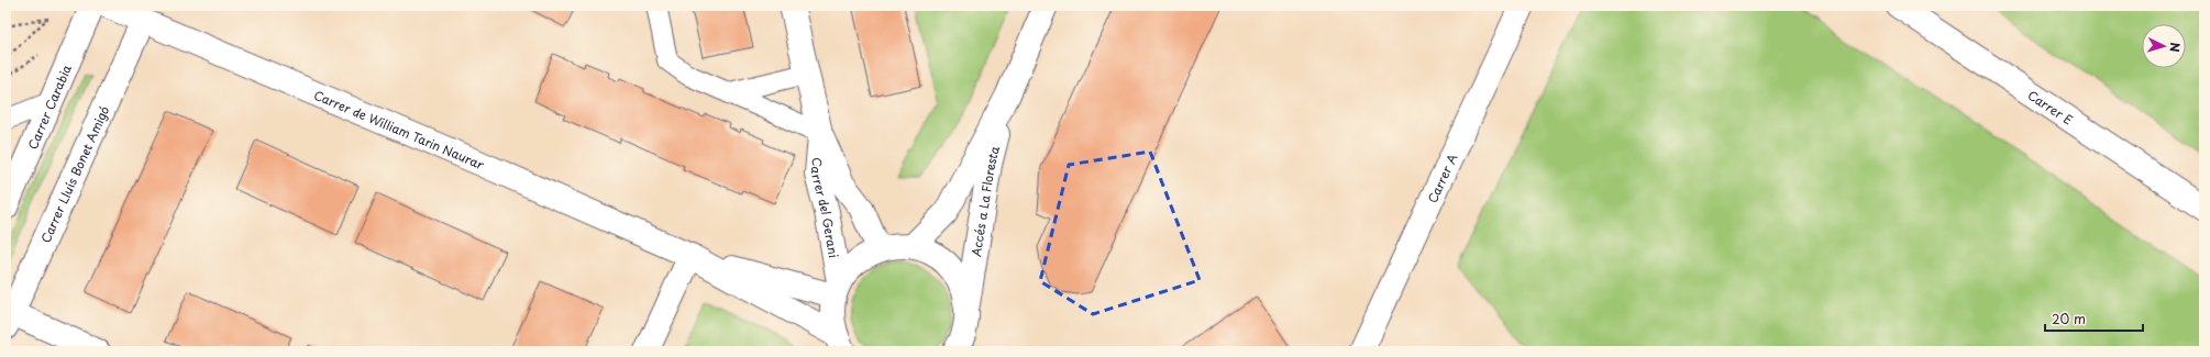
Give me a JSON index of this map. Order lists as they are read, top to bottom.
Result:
{
  "streets": {
    "street": [
      "Carrer Carabia",
      "Carrer E",
      "Carrer de William Tarin Naurar",
      "Carrer Lluís Bonet Amigó",
      "Carrer A",
      "Accés a La Floresta",
      "Carrer del Gerani"
    ]
  },
  "crossings": [
    ["Carrer de William Tarin Naurar", "Carrer Lluís Bonet Amigó"],
    ["Carrer de William Tarin Naurar", "Carrer del Gerani"]
  ],
  "scale_bar": "20 m",
  "north": "right"
}
